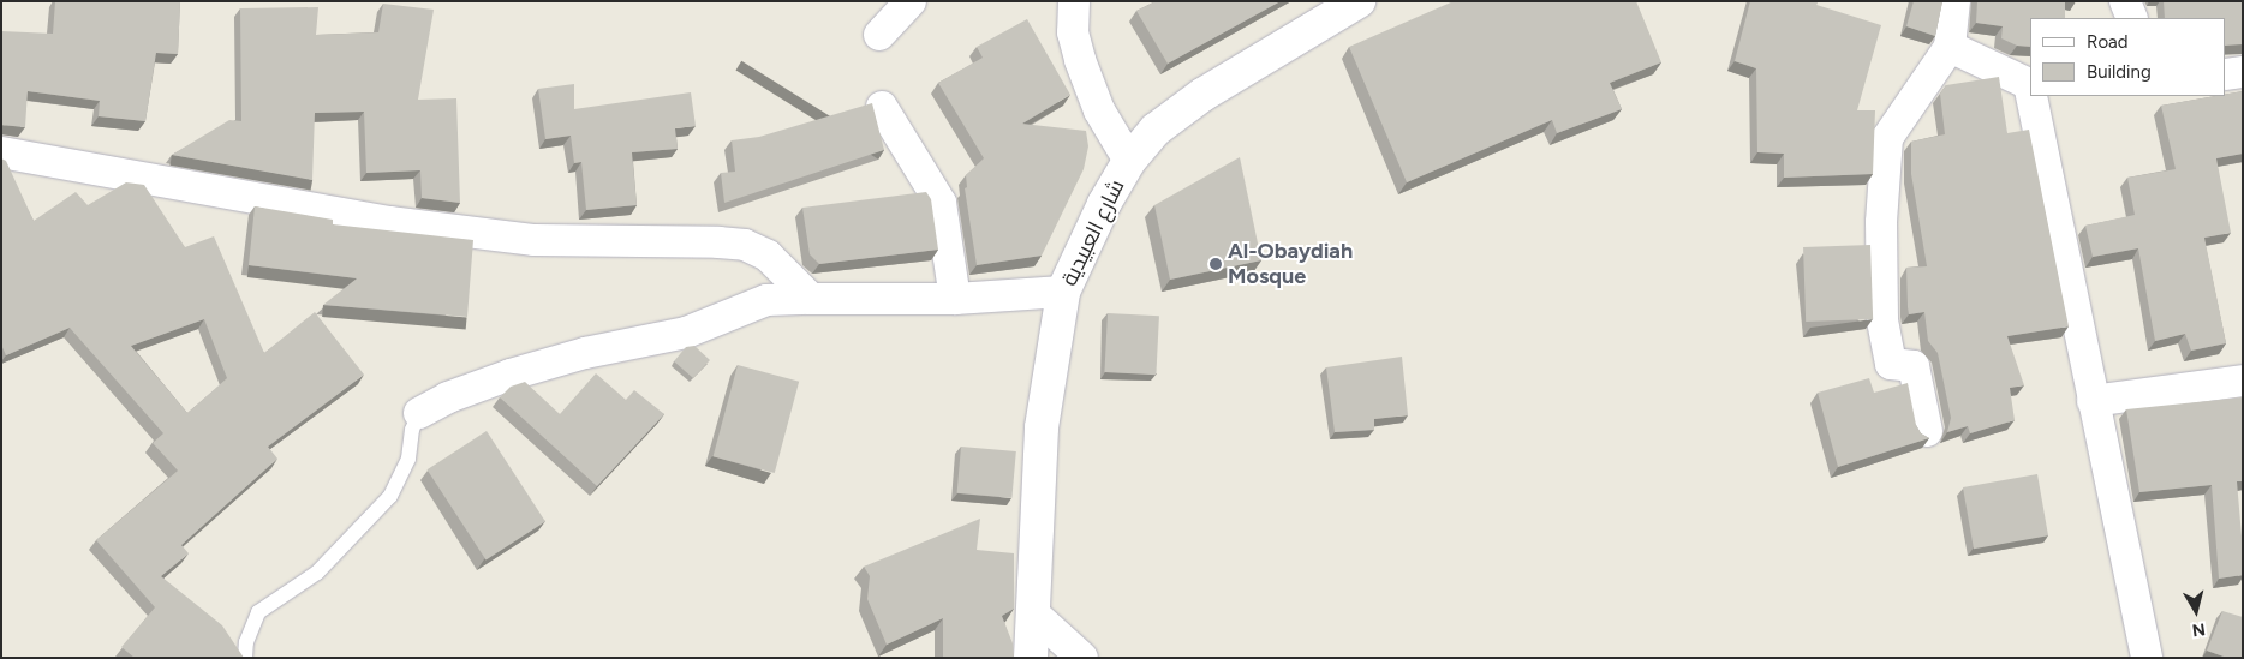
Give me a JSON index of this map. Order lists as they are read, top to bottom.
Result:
{
  "streets": {
    "main road": ["شارع العبيدية"]
  },
  "places": ["Al-Obaydiah Mosque"],
  "legend": ["Road", "Building"],
  "north": "bottom"
}
